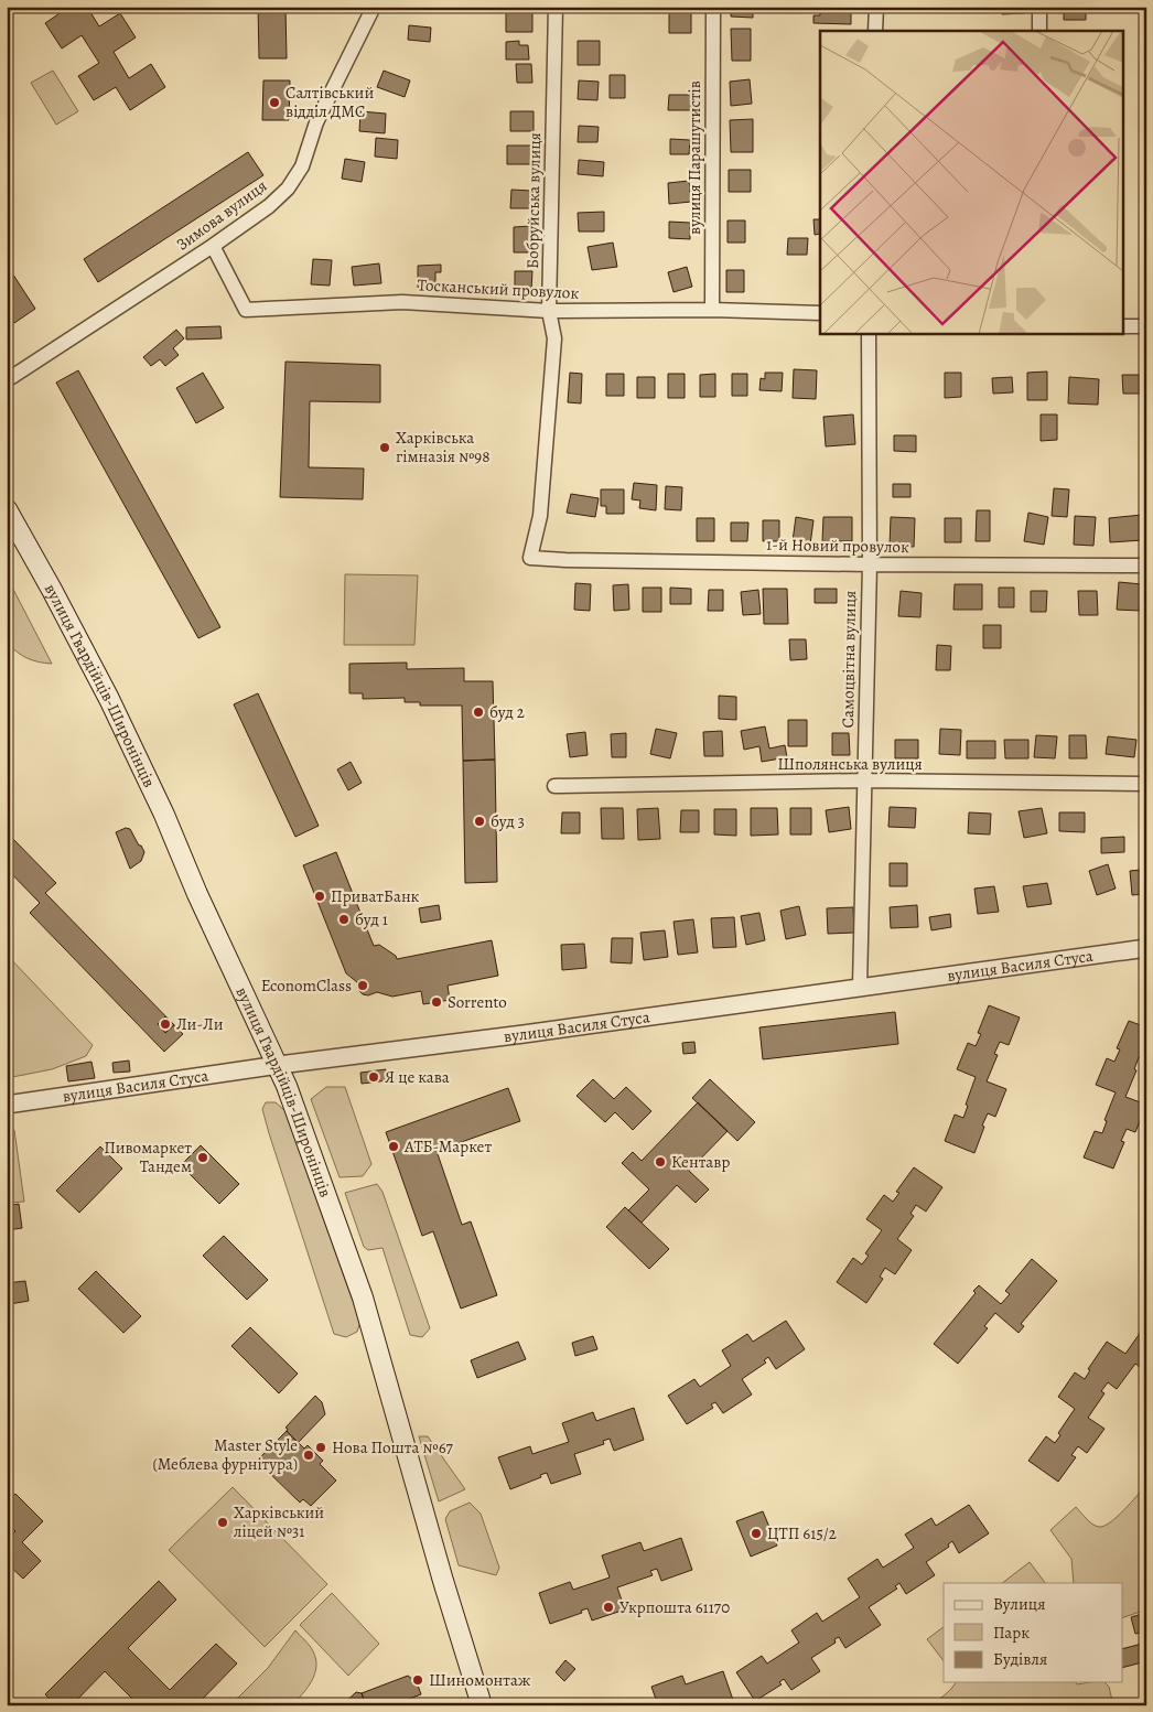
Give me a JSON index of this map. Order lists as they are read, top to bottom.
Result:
{
  "streets": {
    "main road": ["вулиця Гвардійців-Широнінців"],
    "street": [
      "вулиця Парашутистів",
      "Бобруйська вулиця",
      "Зимова вулиця",
      "Тосканський провулок",
      "1-й Новий провулок",
      "Самоцвітна вулиця",
      "Шполянська вулиця",
      "вулиця Василя Стуса"
    ]
  },
  "crossings": [
    ["вулиця Парашутистів", "Тосканський провулок"],
    ["Бобруйська вулиця", "Тосканський провулок"],
    ["Бобруйська вулиця", "1-й Новий провулок"],
    ["Зимова вулиця", "Тосканський провулок"],
    ["1-й Новий провулок", "Самоцвітна вулиця"],
    ["Самоцвітна вулиця", "Шполянська вулиця"],
    ["Самоцвітна вулиця", "вулиця Василя Стуса"],
    ["вулиця Гвардійців-Широнінців", "вулиця Василя Стуса"]
  ],
  "places": [
    "Салтівський відділ ДМС",
    "Харківська гімназія №98",
    "буд 2",
    "буд 3",
    "ПриватБанк",
    "буд 1",
    "EconomClass",
    "Sorrento",
    "Ли-Ли",
    "Я це кава",
    "АТБ-Маркет",
    "Пивомаркет Тандем",
    "Кентавр",
    "Нова Пошта №67",
    "Master Style (Меблева фурнітура)",
    "Харківський ліцей №31",
    "ЦТП 615/2",
    "Укрпошта 61170",
    "Шиномонтаж"
  ],
  "legend": ["Вулиця", "Парк", "Будівля"]
}
